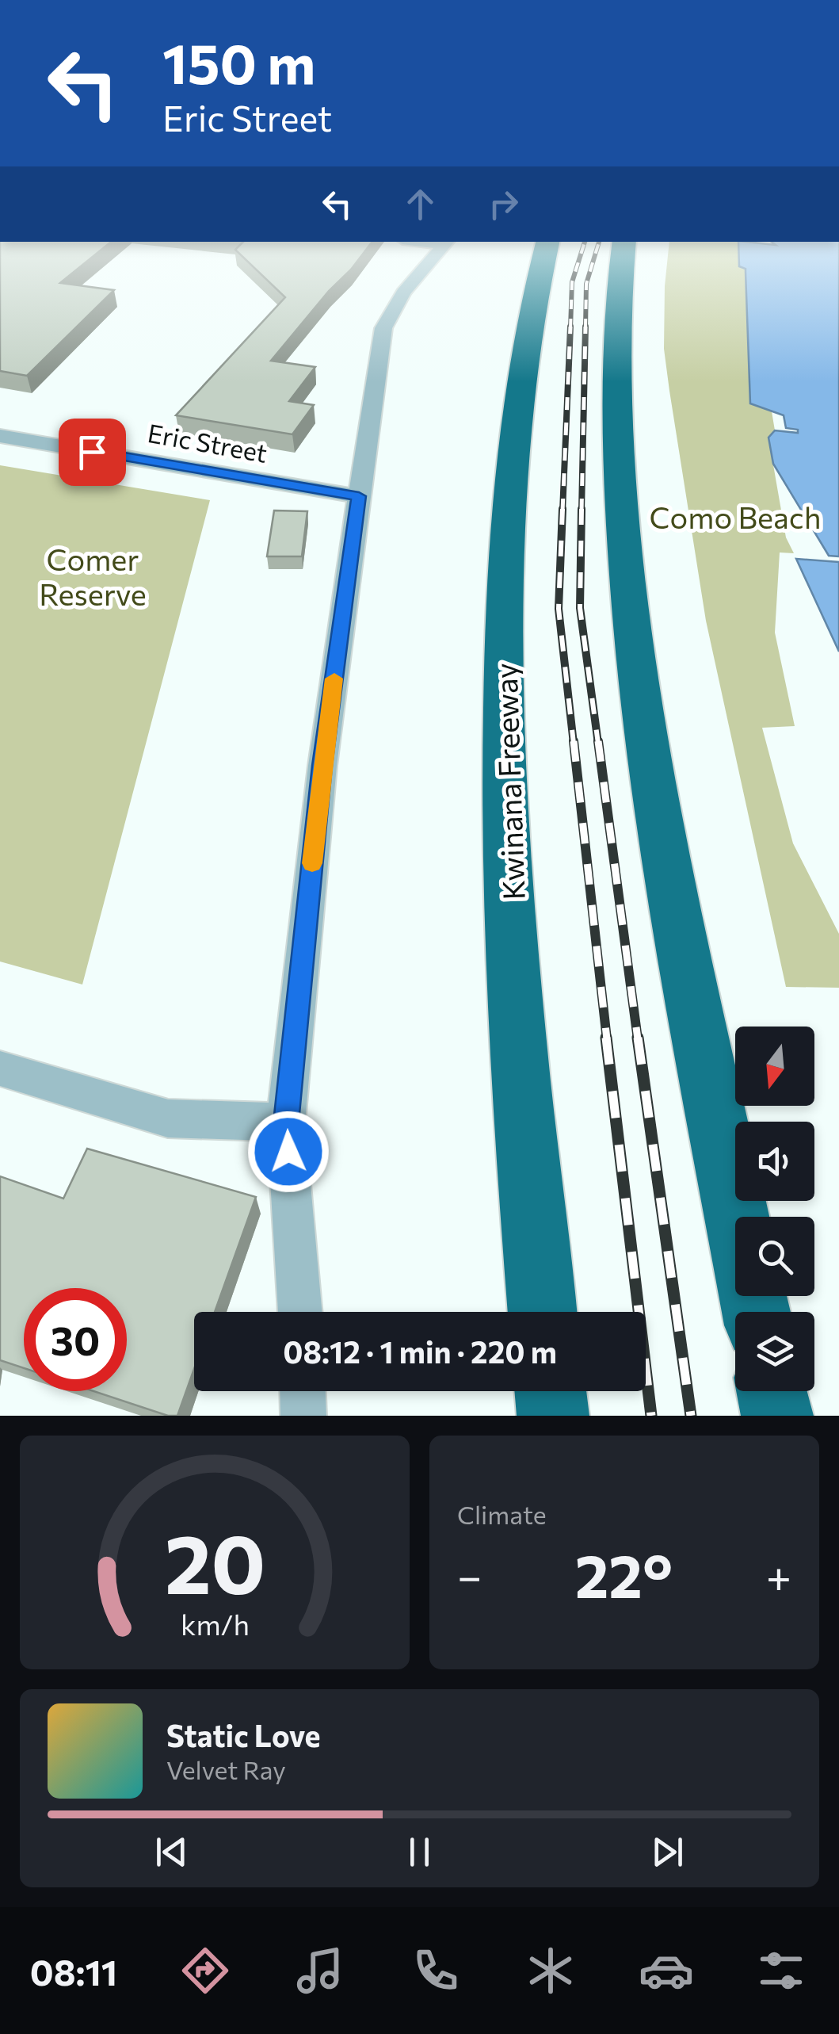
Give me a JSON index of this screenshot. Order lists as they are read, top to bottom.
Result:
{
  "streets": {
    "highway": ["Kwinana Freeway"],
    "street": ["Eric Street"]
  },
  "parks": ["Como Beach", "Comer Reserve"],
  "north": "bottom",
  "page": {
    "turn": ["150 m", "Eric Street"],
    "limit": "30",
    "trip": "08:12 · 1 min · 220 m",
    "tile": "Climate",
    "heat": ["−", "22°", "+"],
    "song": ["Static Love", "Velvet Ray"],
    "tabs": "08:11",
    "gauge": ["20", "km/h"]
  }
}
